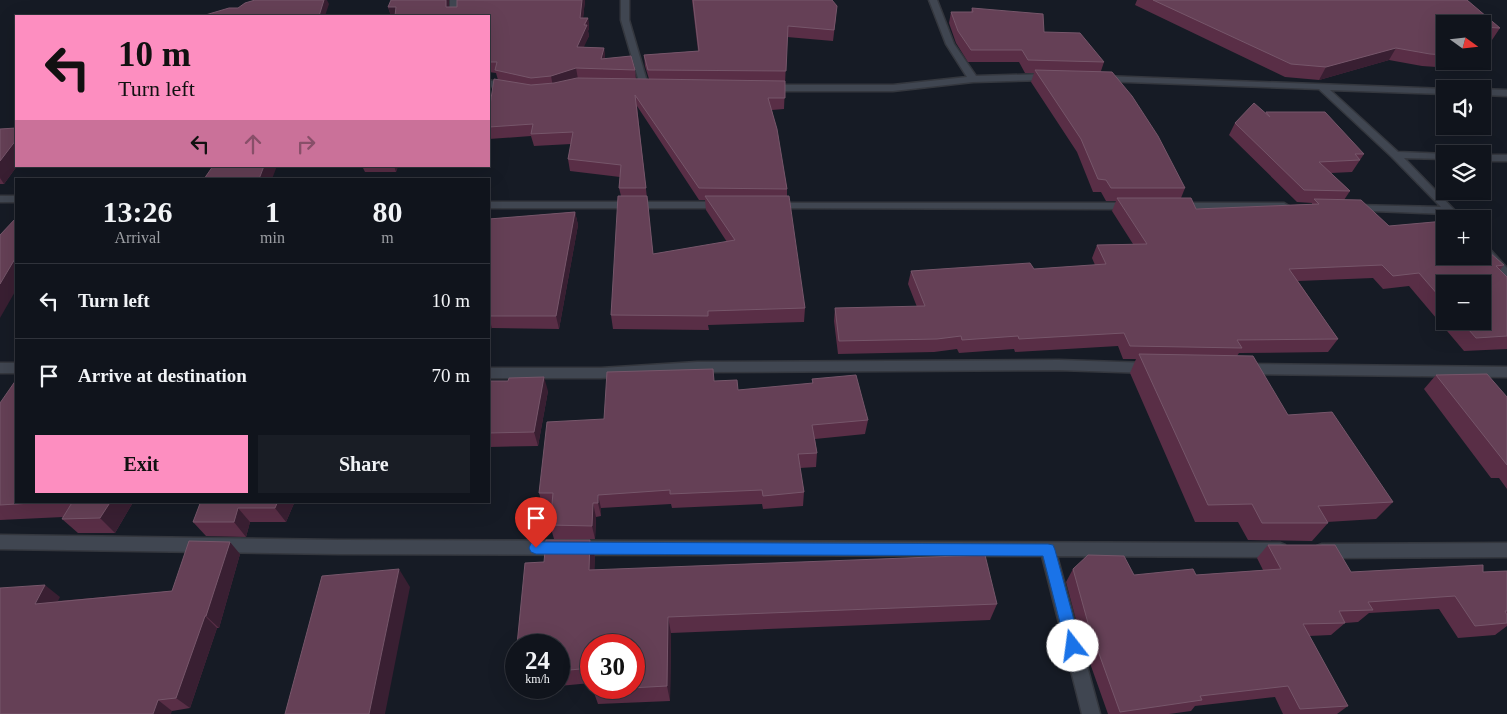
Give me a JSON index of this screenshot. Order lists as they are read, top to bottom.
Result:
{
  "north": "right",
  "page": {
    "map_buttons": ["+", "−"],
    "turn": ["10 m", "Turn left"],
    "eta": [
      "13:26",
      "Arrival",
      "1",
      "min",
      "80",
      "m"
    ],
    "list": [
      {
        "name": "Turn left",
        "value": "10 m"
      },
      {
        "name": "Arrive at destination",
        "value": "70 m"
      }
    ],
    "buttons": ["Exit", "Share"],
    "speed": "24 km/h",
    "limit": "30"
  }
}
